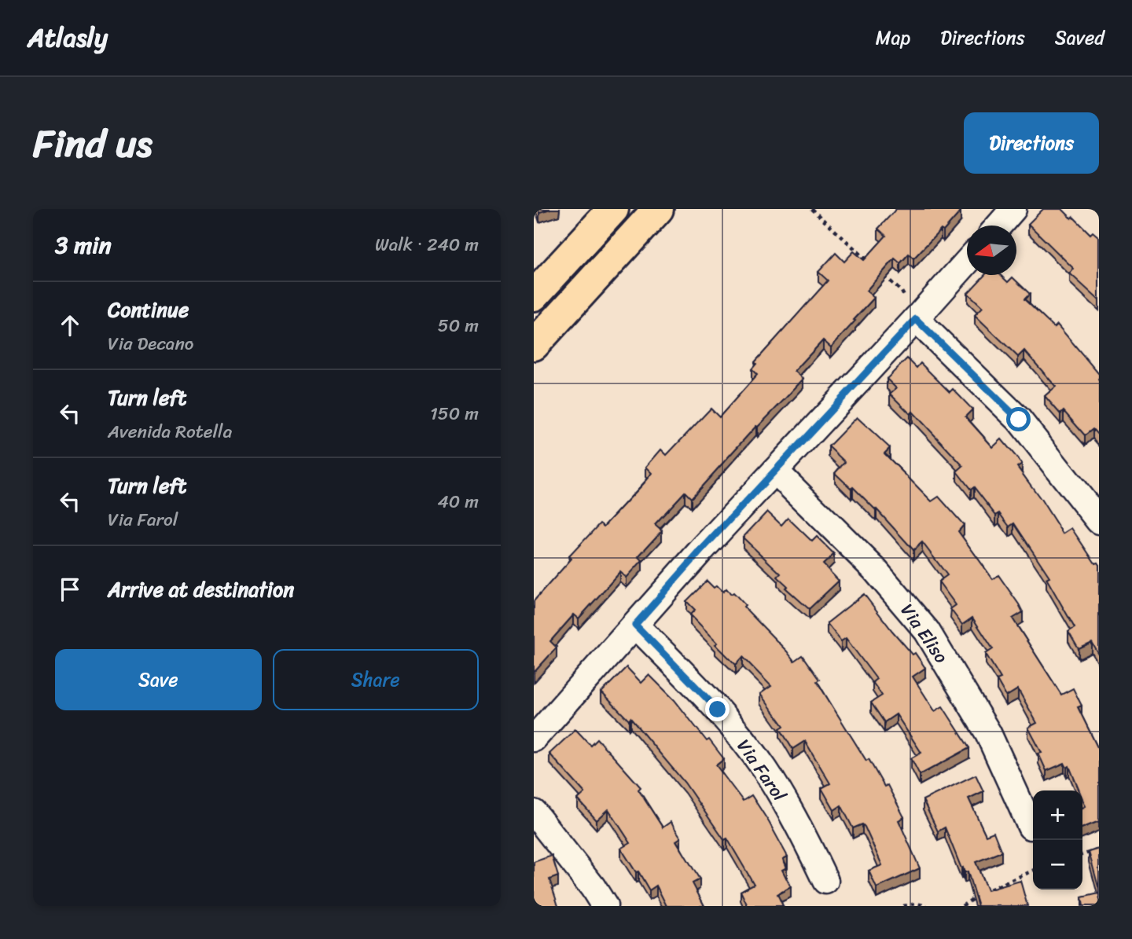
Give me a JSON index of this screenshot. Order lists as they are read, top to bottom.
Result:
{
  "streets": {
    "street": ["Via Eliso", "Via Farol"]
  },
  "north": "left",
  "page": {
    "header": "Atlasly",
    "nav": ["Map", "Directions", "Saved"],
    "title": "Find us",
    "buttons": [
      "Directions",
      ["Save", "Share"]
    ],
    "heading": ["3 min", "Walk · 240 m"],
    "list": [
      ["Continue", "Via Decano", "50 m"],
      ["Turn left", "Avenida Rotella", "150 m"],
      ["Turn left", "Via Farol", "40 m"],
      "Arrive at destination"
    ],
    "map_buttons": ["+", "−"]
  }
}
